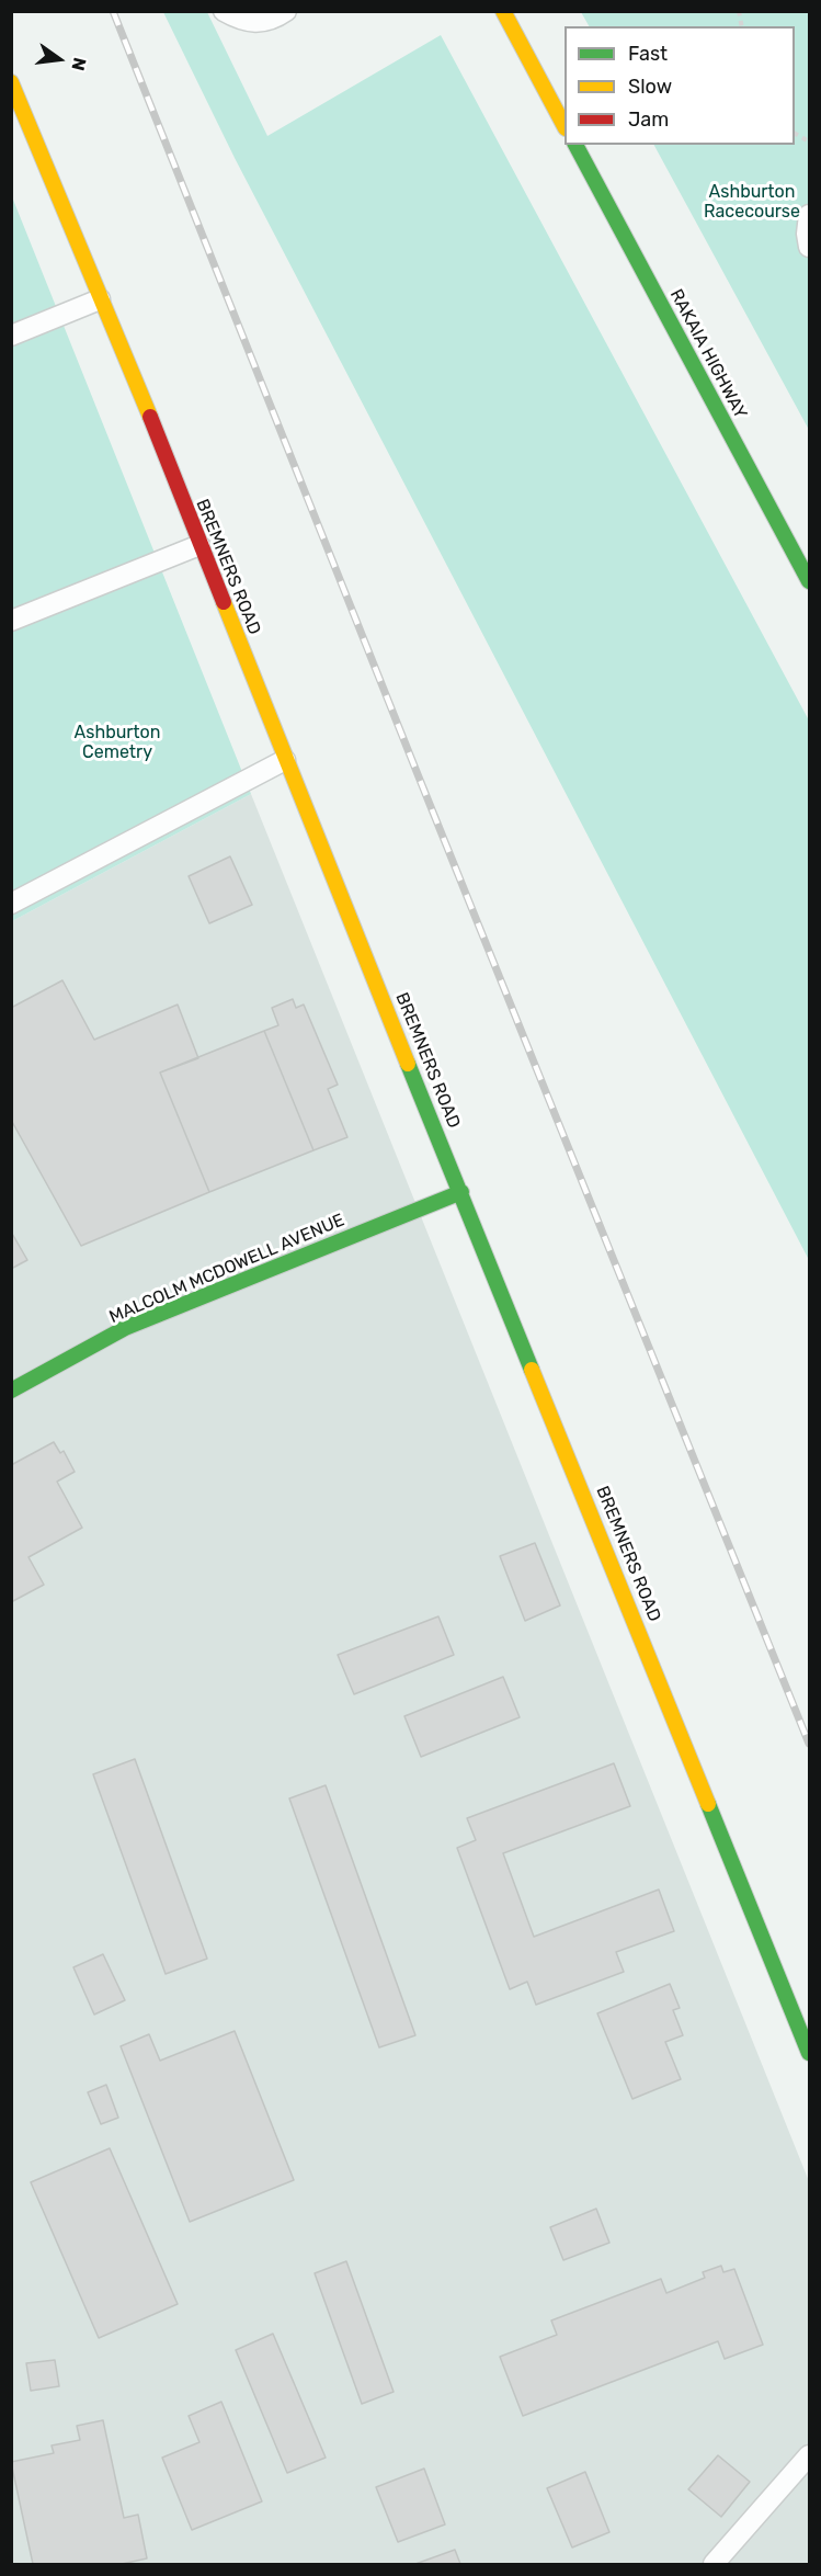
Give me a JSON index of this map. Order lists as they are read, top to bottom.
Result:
{
  "streets": {
    "main road": ["RAKAIA HIGHWAY", "BREMNERS ROAD", "MALCOLM MCDOWELL AVENUE"]
  },
  "crossings": [
    ["BREMNERS ROAD", "MALCOLM MCDOWELL AVENUE"]
  ],
  "parks": ["Ashburton Racecourse", "Ashburton Cemetry"],
  "legend": ["Fast", "Slow", "Jam"],
  "north": "right"
}
